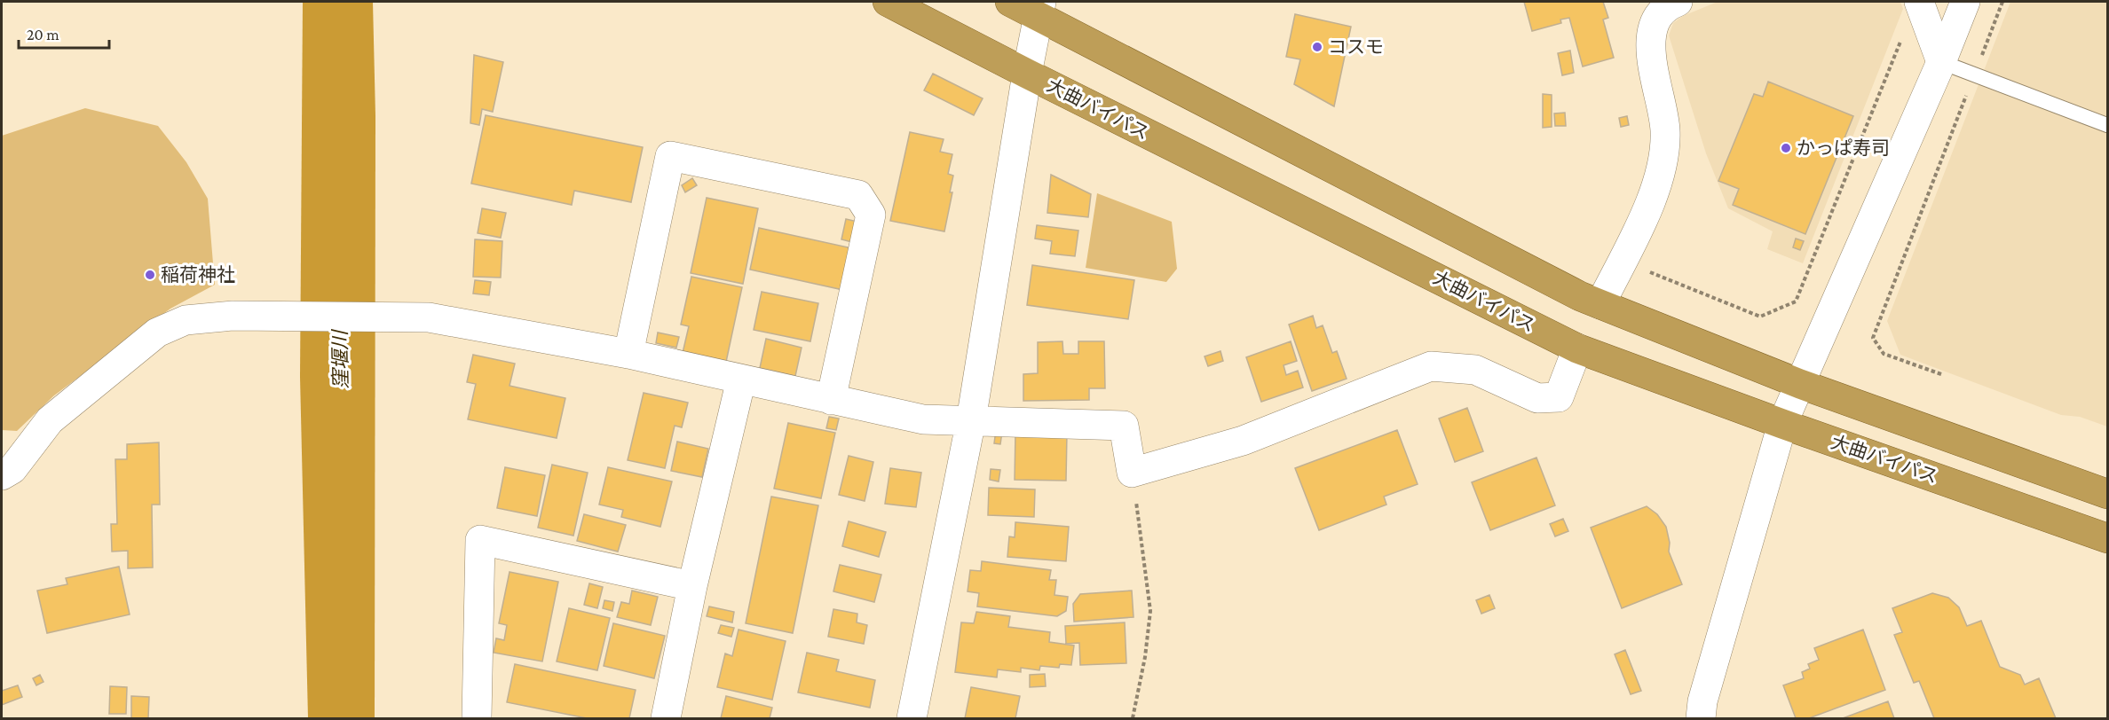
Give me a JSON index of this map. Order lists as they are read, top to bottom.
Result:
{
  "streets": {
    "highway": ["大曲バイパス"]
  },
  "water": ["窪堰川"],
  "places": ["コスモ", "かっぱ寿司", "稲荷神社"],
  "scale_bar": "20 m"
}
